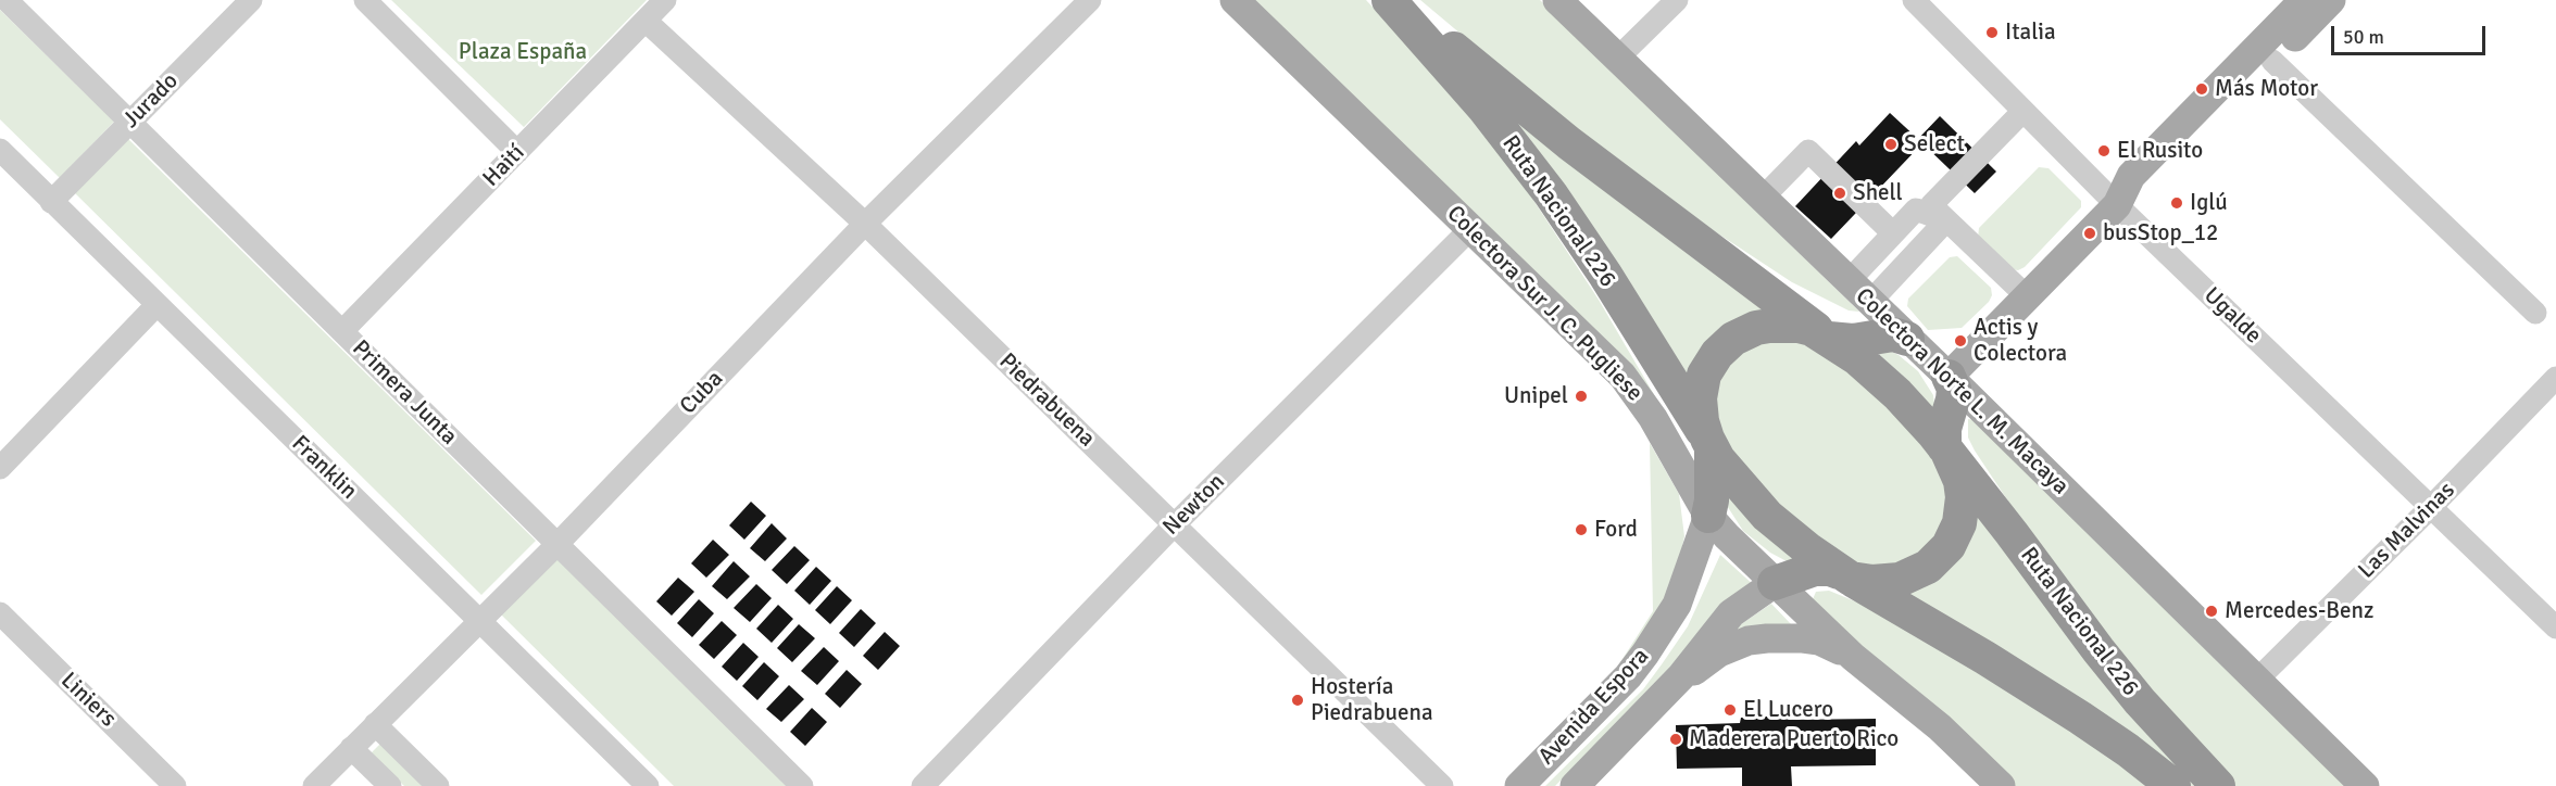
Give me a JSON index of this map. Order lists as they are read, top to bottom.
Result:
{
  "streets": {
    "highway": ["Ruta Nacional 226"],
    "main road": ["Colectora Sur J. C. Pugliese", "Colectora Norte L. M. Macaya", "Avenida Espora"],
    "street": [
      "Jurado",
      "Haití",
      "Ugalde",
      "Primera Junta",
      "Cuba",
      "Piedrabuena",
      "Franklin",
      "Newton",
      "Las Malvinas",
      "Liniers"
    ]
  },
  "crossings": [
    ["Jurado", "Primera Junta"],
    ["Jurado", "Franklin"],
    ["Haití", "Primera Junta"],
    ["Haití", "Piedrabuena"],
    ["Colectora Sur J. C. Pugliese", "Newton"],
    ["Colectora Sur J. C. Pugliese", "Avenida Espora"],
    ["Ugalde", "Las Malvinas"],
    ["Colectora Norte L. M. Macaya", "Las Malvinas"],
    ["Primera Junta", "Cuba"],
    ["Cuba", "Piedrabuena"],
    ["Cuba", "Franklin"],
    ["Piedrabuena", "Newton"]
  ],
  "parks": ["Plaza España"],
  "places": [
    "Italia",
    "Más Motor",
    "Select",
    "El Rusito",
    "Shell",
    "Iglú",
    "busStop_12",
    "Actis y Colectora",
    "Unipel",
    "Ford",
    "Mercedes-Benz",
    "Hostería Piedrabuena",
    "El Lucero",
    "Maderera Puerto Rico"
  ],
  "scale_bar": "50 m"
}
